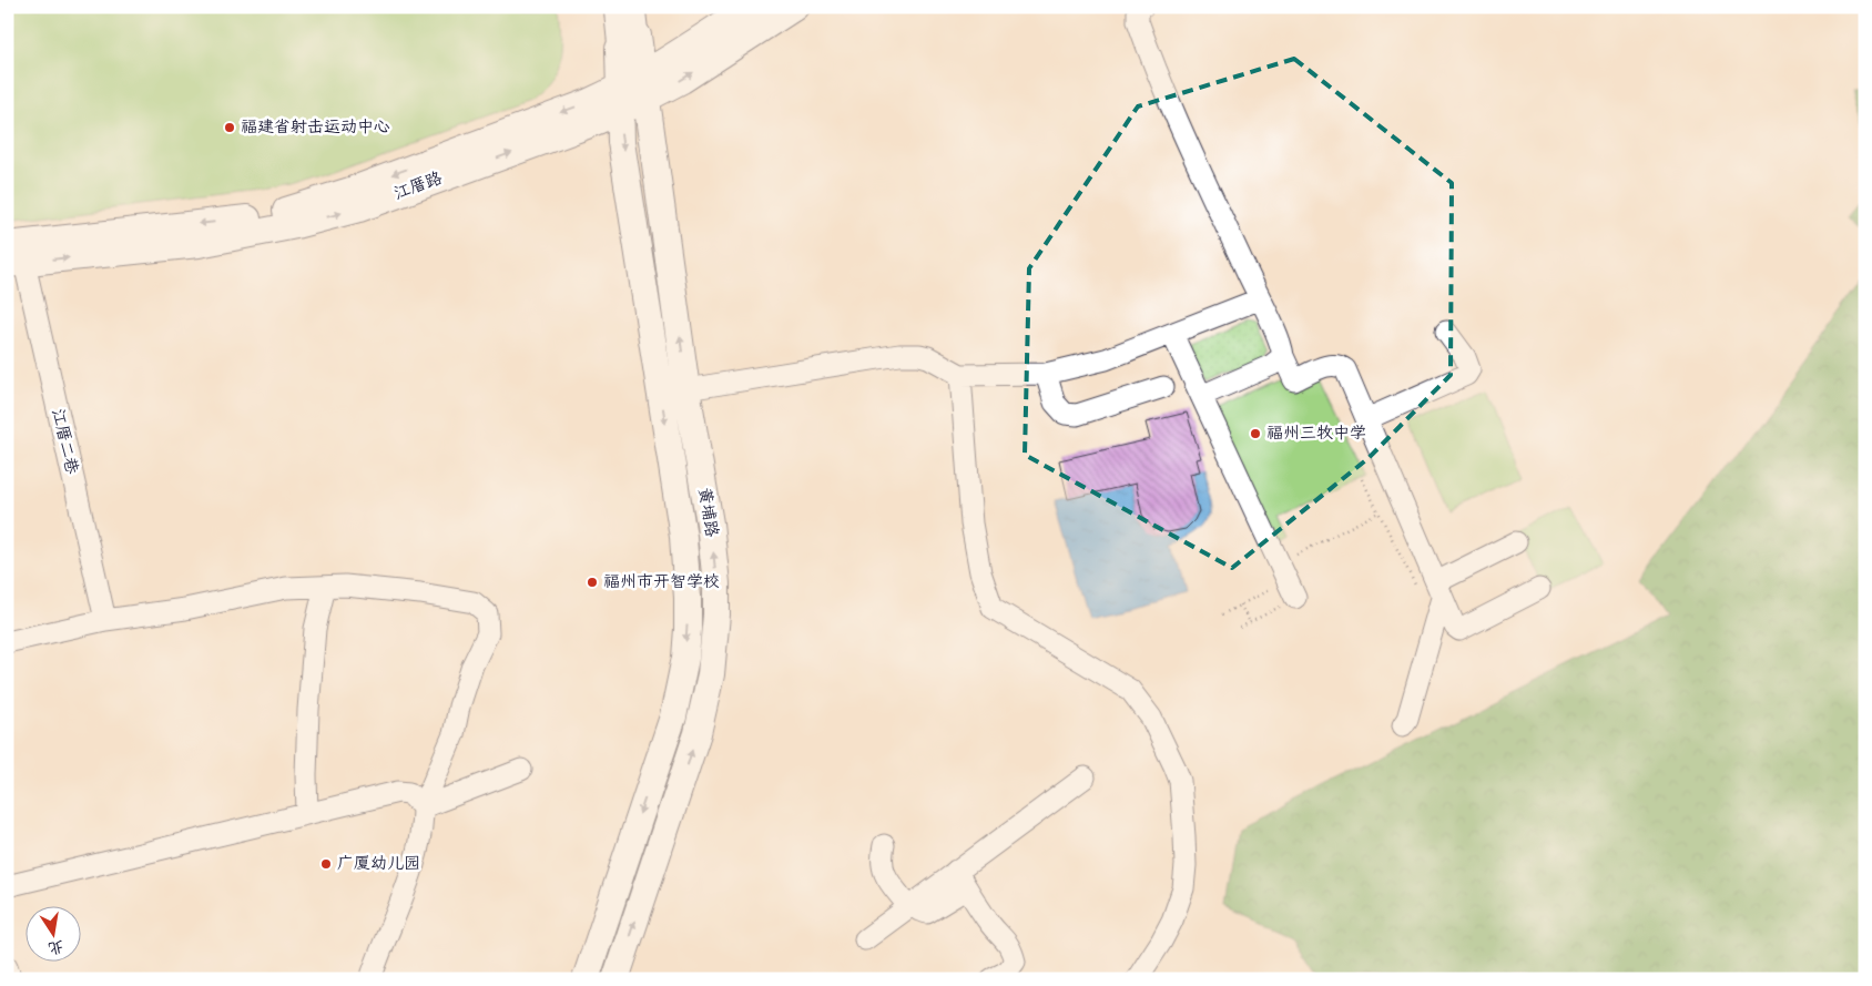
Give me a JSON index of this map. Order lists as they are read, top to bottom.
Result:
{
  "streets": {
    "main road": ["江厝路", "黄埔路"],
    "street": ["江厝二巷"]
  },
  "crossings": [
    ["江厝路", "江厝二巷"],
    ["江厝路", "黄埔路"]
  ],
  "places": [
    "福建省射击运动中心",
    "福州三牧中学",
    "福州市开智学校",
    "广厦幼儿园"
  ],
  "north": "bottom"
}
